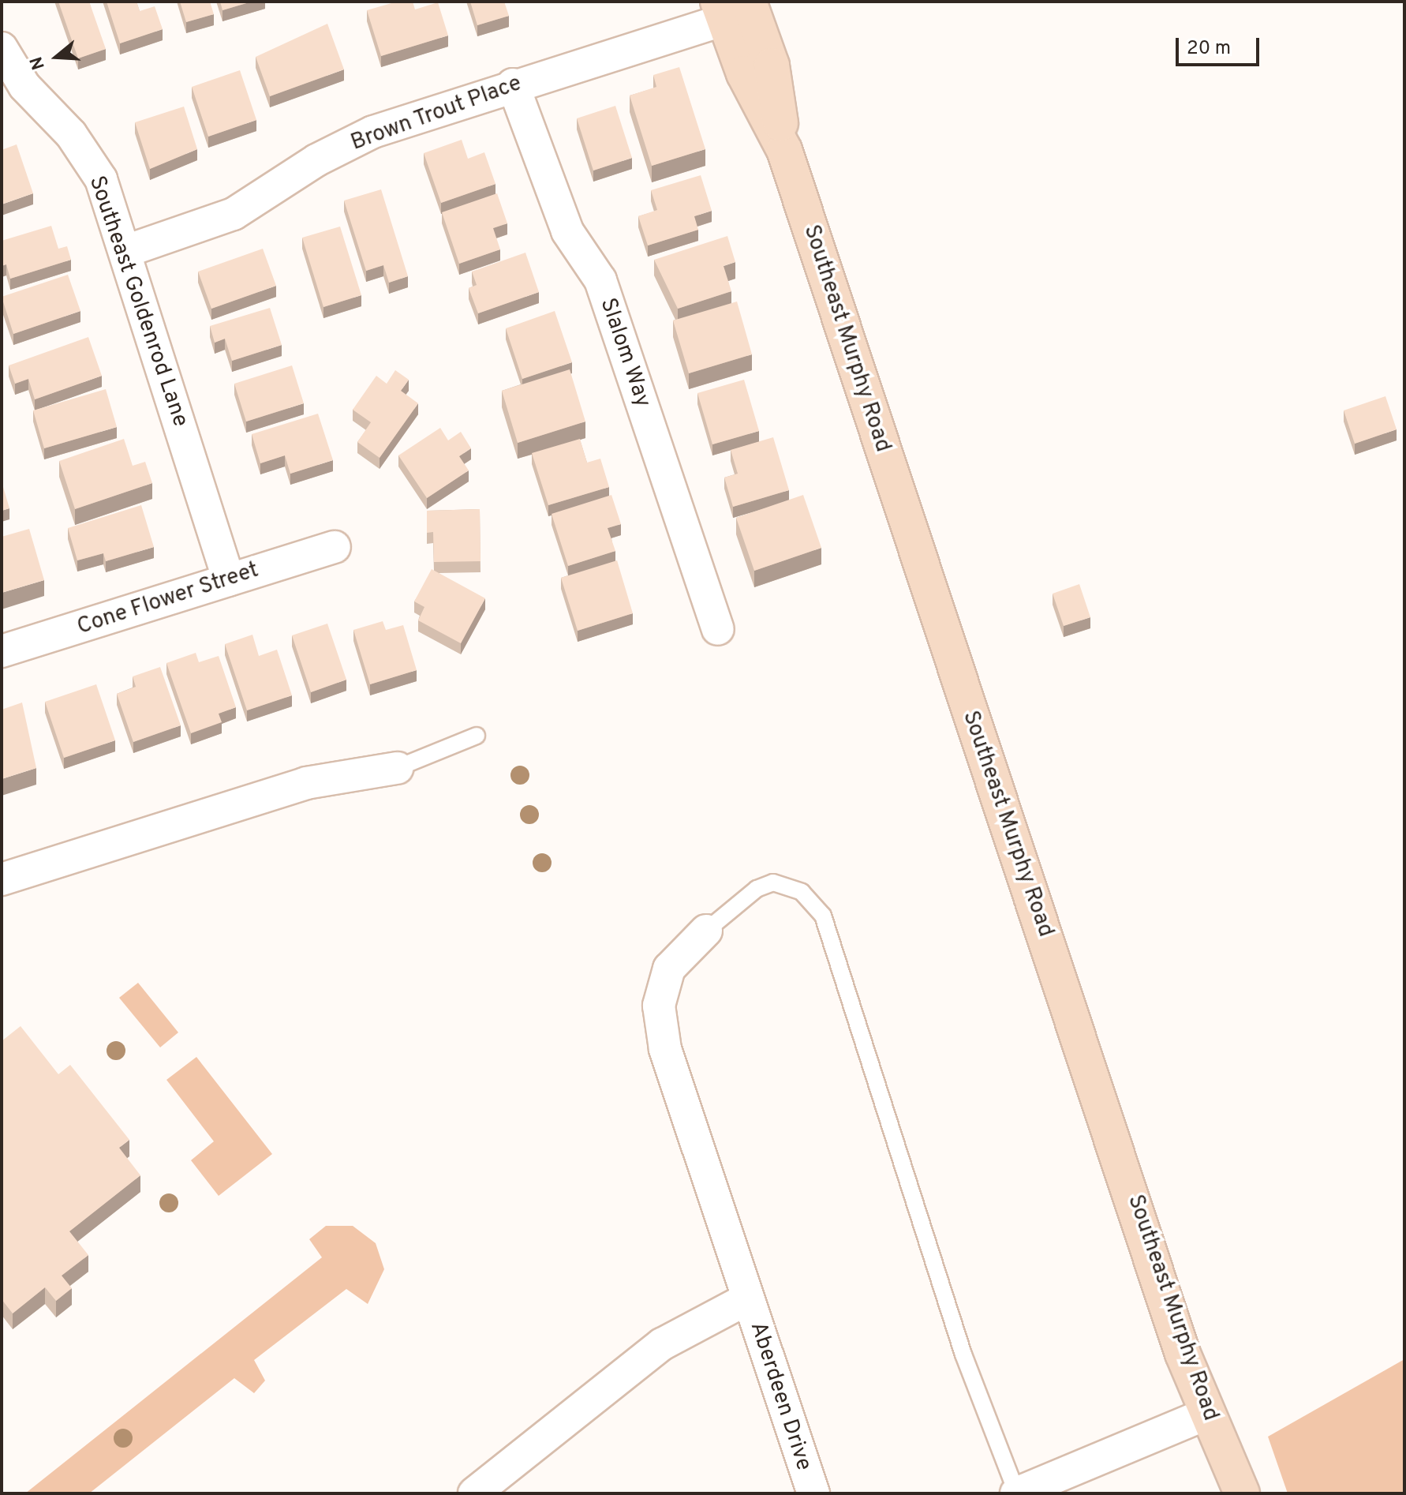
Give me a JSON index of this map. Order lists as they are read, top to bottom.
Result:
{
  "streets": {
    "main road": ["Southeast Murphy Road"],
    "street": [
      "Brown Trout Place",
      "Southeast Goldenrod Lane",
      "Slalom Way",
      "Cone Flower Street",
      "Aberdeen Drive"
    ]
  },
  "crossings": [
    ["Brown Trout Place", "Southeast Goldenrod Lane"],
    ["Brown Trout Place", "Southeast Murphy Road"],
    ["Brown Trout Place", "Slalom Way"],
    ["Southeast Goldenrod Lane", "Cone Flower Street"]
  ],
  "scale_bar": "20 m",
  "north": "left"
}
